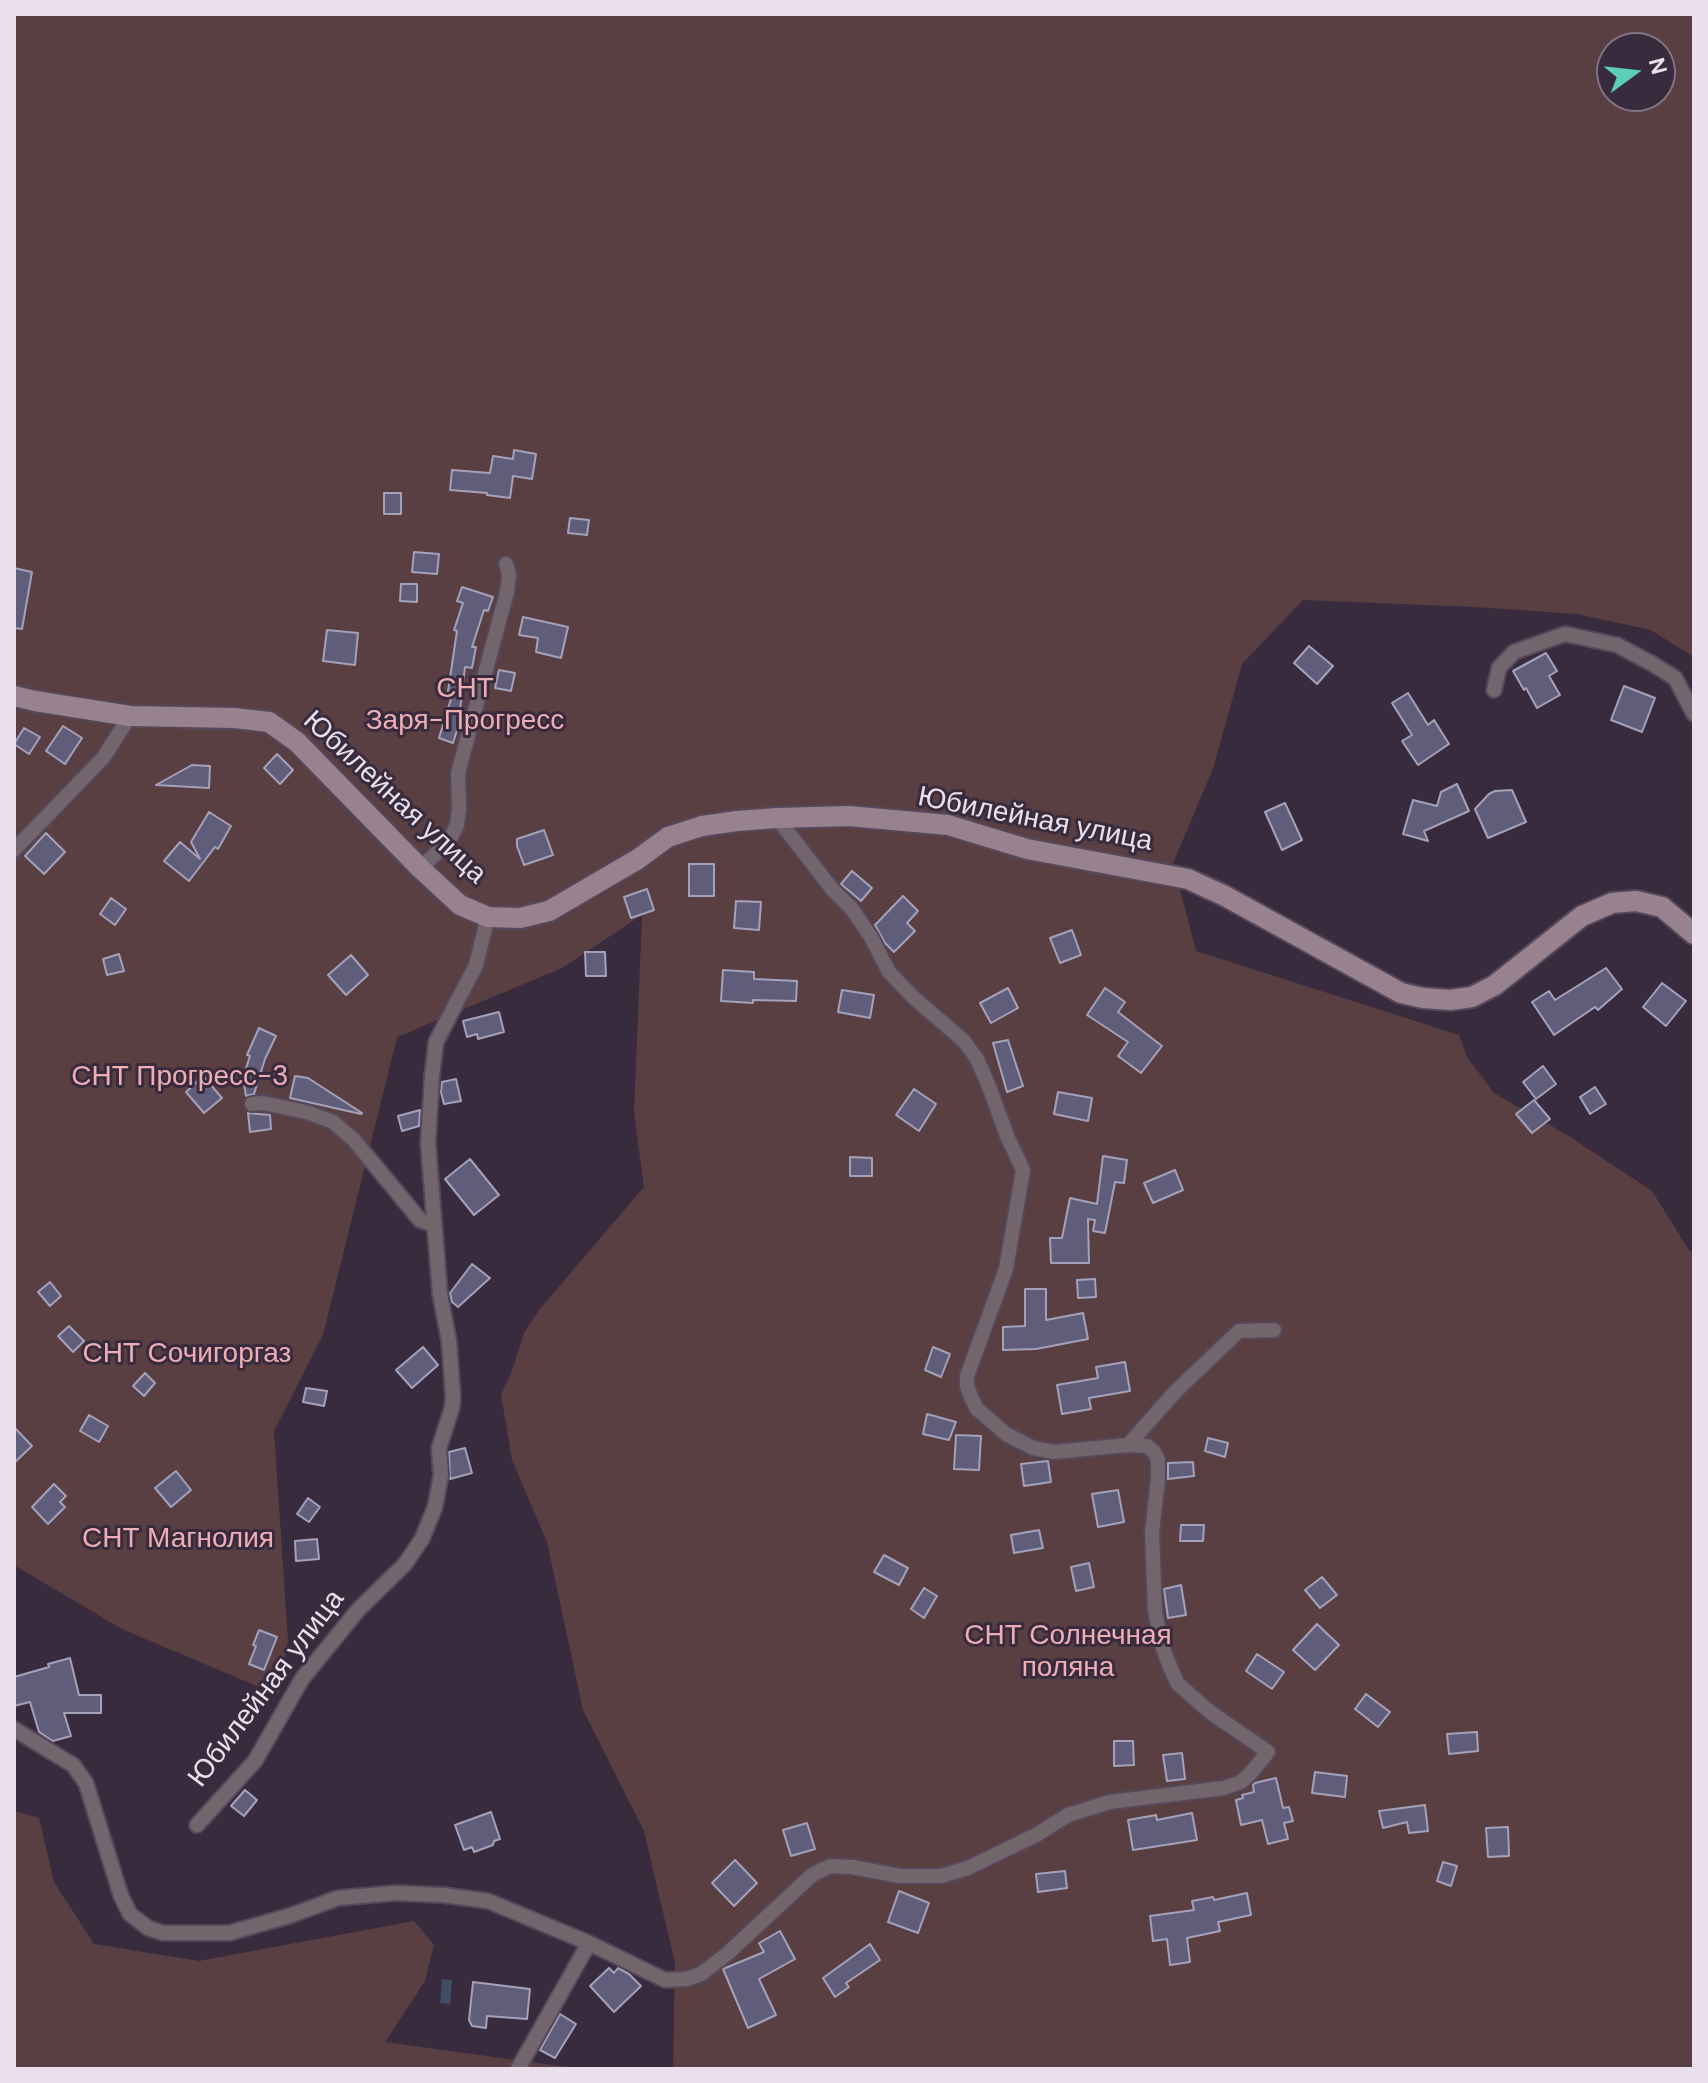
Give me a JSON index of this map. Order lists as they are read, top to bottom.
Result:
{
  "streets": {
    "street": ["Юбилейная улица"]
  },
  "parks": [
    "СНТ Заря-Прогресс",
    "СНТ Прогресс-3",
    "СНТ Сочигоргаз",
    "СНТ Магнолия",
    "СНТ Солнечная поляна"
  ],
  "north": "right"
}
